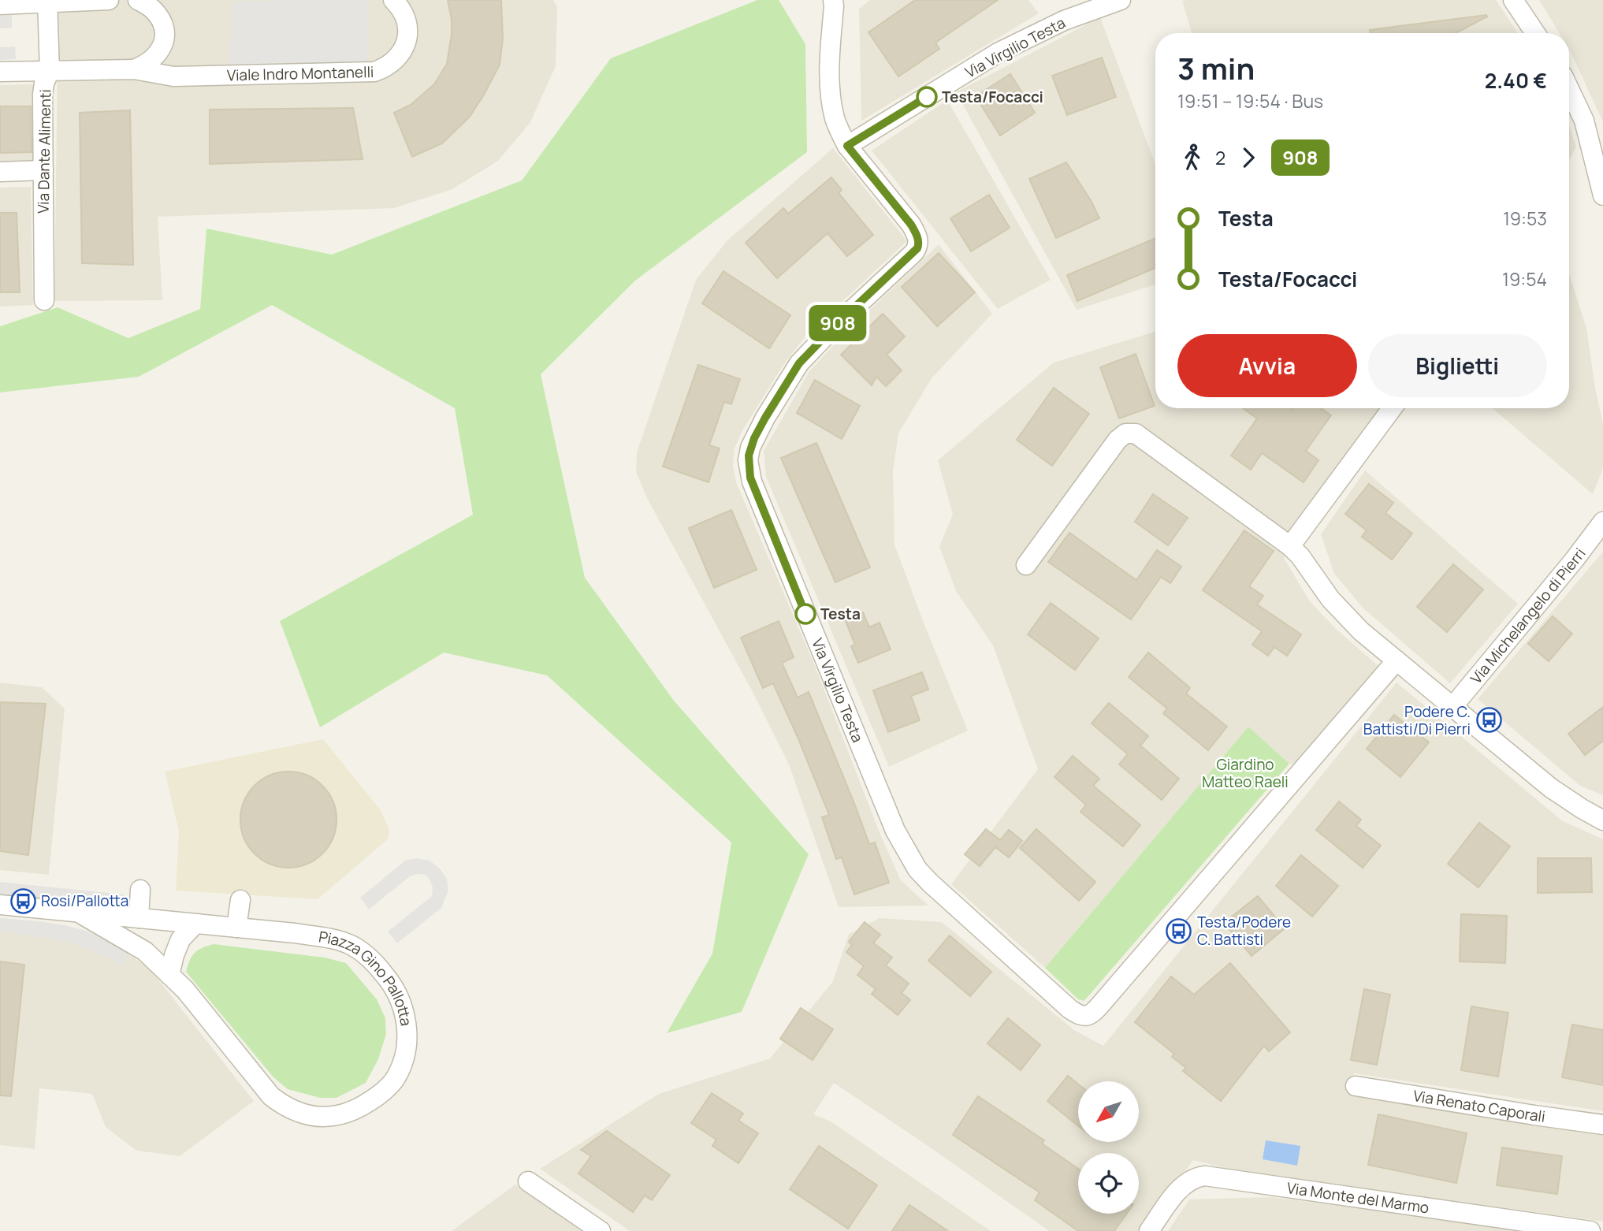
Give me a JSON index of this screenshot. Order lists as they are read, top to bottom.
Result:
{
  "streets": {
    "street": [
      "Via Virgilio Testa",
      "Viale Indro Montanelli",
      "Via Dante Alimenti",
      "Via Michelangelo di Pierri",
      "Piazza Gino Pallotta",
      "Via Renato Caporali",
      "Via Monte del Marmo"
    ]
  },
  "crossings": [
    ["Viale Indro Montanelli", "Via Dante Alimenti"]
  ],
  "parks": ["Giardino Matteo Raeli"],
  "places": {
    "other": ["Testa/Focacci", "Testa"],
    "bus stop": ["Podere C. Battisti/Di Pierri", "Rosi/Pallotta", "Testa/Podere C. Battisti"]
  },
  "lines": ["bus line 908"],
  "north": "bottom left",
  "page": {
    "on_map": "908",
    "heading": ["3 min", "19:51 – 19:54 · Bus", "2.40 €"],
    "legs": ["2", "908"],
    "list": [
      {
        "name": "Testa",
        "value": "19:53"
      },
      {
        "name": "Testa/Focacci",
        "value": "19:54"
      }
    ],
    "buttons": ["Avvia", "Biglietti"]
  }
}
